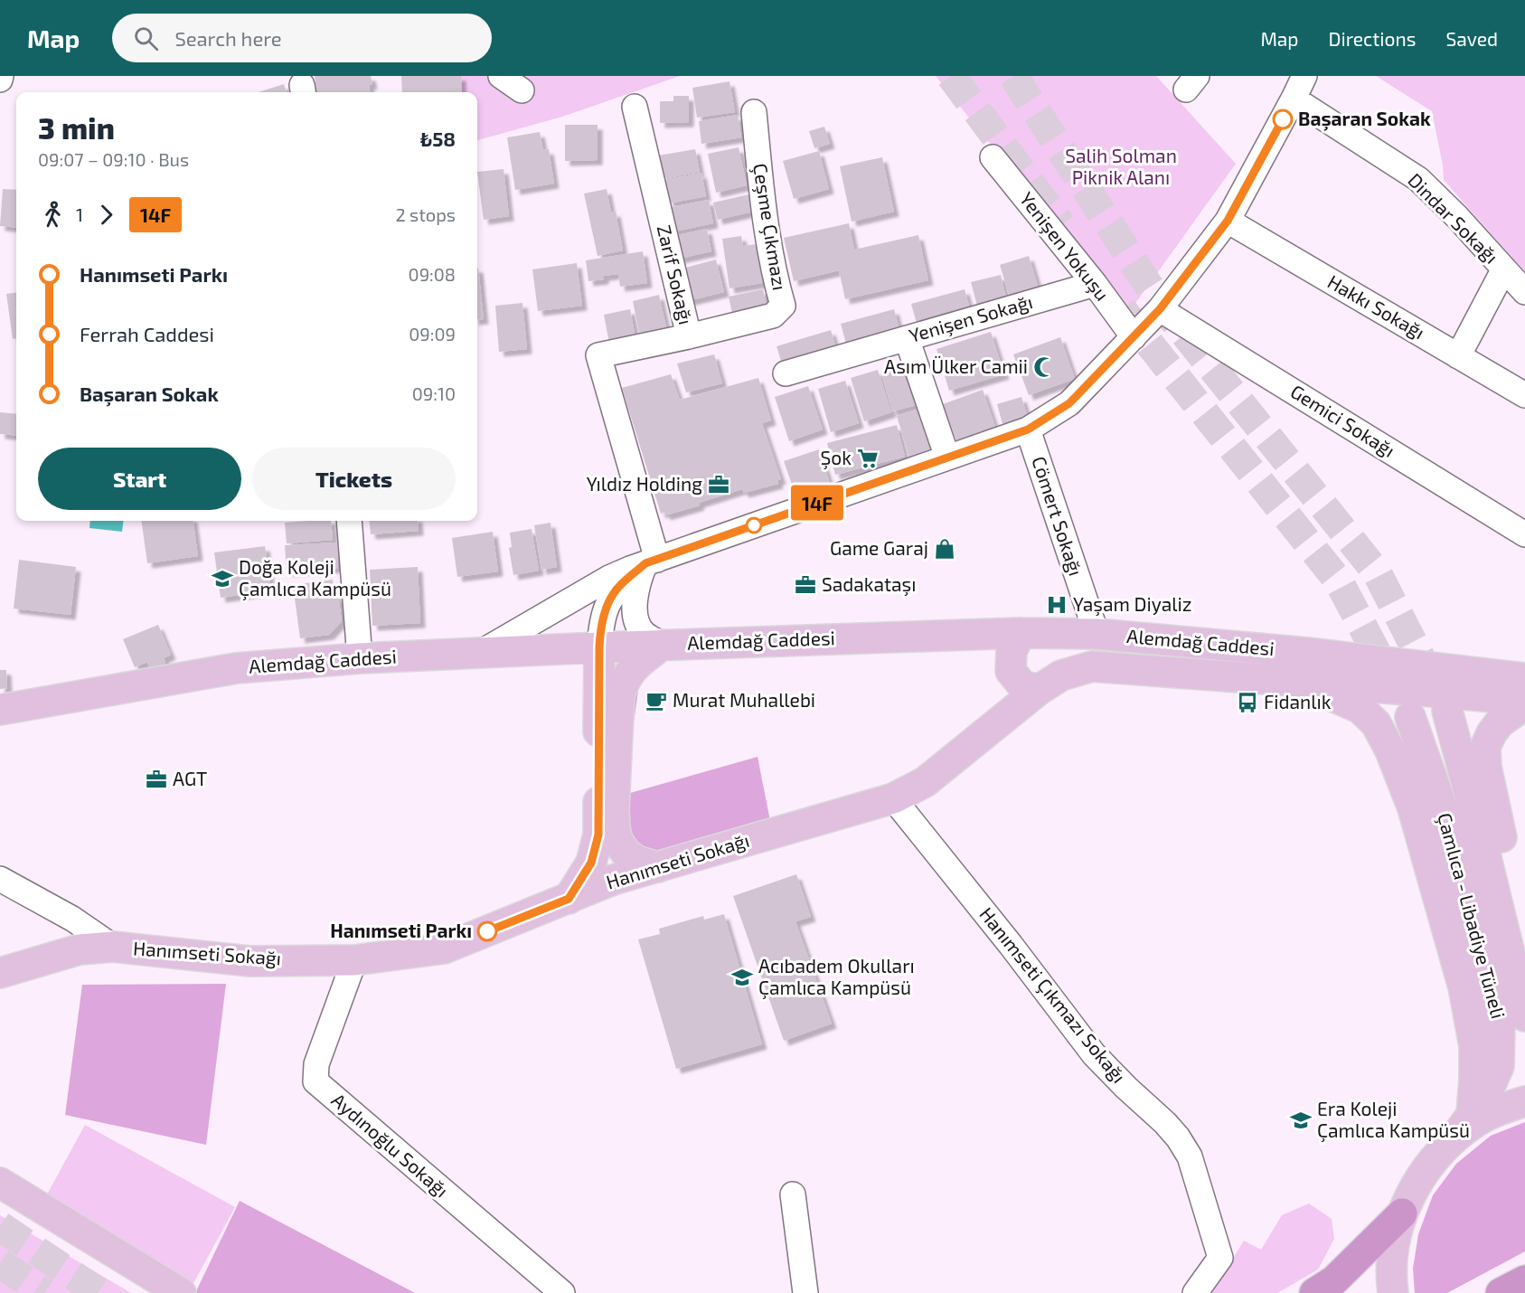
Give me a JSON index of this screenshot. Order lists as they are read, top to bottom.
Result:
{
  "streets": {
    "main road": ["Alemdağ Caddesi", "Hanımseti Sokağı", "Çamlıca - Libadiye Tüneli"],
    "street": [
      "Dindar Sokağı",
      "Çeşme Çıkmazı",
      "Yenişen Yokuşu",
      "Zarif Sokağı",
      "Hakkı Sokağı",
      "Yenişen Sokağı",
      "Gemici Sokağı",
      "Cömert Sokağı",
      "Hanımseti Çıkmazı Sokağı",
      "Aydınoğlu Sokağı"
    ]
  },
  "crossings": [
    ["Çeşme Çıkmazı", "Zarif Sokağı"],
    ["Yenişen Yokuşu", "Yenişen Sokağı"],
    ["Cömert Sokağı", "Alemdağ Caddesi"],
    ["Alemdağ Caddesi", "Hanımseti Sokağı"],
    ["Hanımseti Sokağı", "Hanımseti Çıkmazı Sokağı"],
    ["Hanımseti Sokağı", "Aydınoğlu Sokağı"]
  ],
  "parks": ["Salih Solman Piknik Alanı"],
  "places": {
    "other": ["Başaran Sokak", "Hanımseti Parkı"],
    "mosque": ["Asım Ülker Camii"],
    "supermarket": ["Şok"],
    "office": ["Yıldız Holding", "Sadakataşı", "AGT"],
    "shop": ["Game Garaj"],
    "school or university": ["Doğa Koleji Çamlıca Kampüsü", "Acıbadem Okulları Çamlıca Kampüsü", "Era Koleji Çamlıca Kampüsü"],
    "hospital": ["Yaşam Diyaliz"],
    "cafe": ["Murat Muhallebi"],
    "bus stop": ["Fidanlık"]
  },
  "lines": ["bus line 14F"],
  "page": {
    "header": "Map",
    "search": "Search here",
    "nav": ["Map", "Directions", "Saved"],
    "on_map": "14F",
    "heading": ["3 min", "09:07 – 09:10 · Bus", "₺58"],
    "legs": ["1", "14F", "2 stops"],
    "list": [
      {
        "name": "Hanımseti Parkı",
        "value": "09:08"
      },
      {
        "name": "Ferrah Caddesi",
        "value": "09:09"
      },
      {
        "name": "Başaran Sokak",
        "value": "09:10"
      }
    ],
    "buttons": ["Start", "Tickets"]
  }
}
